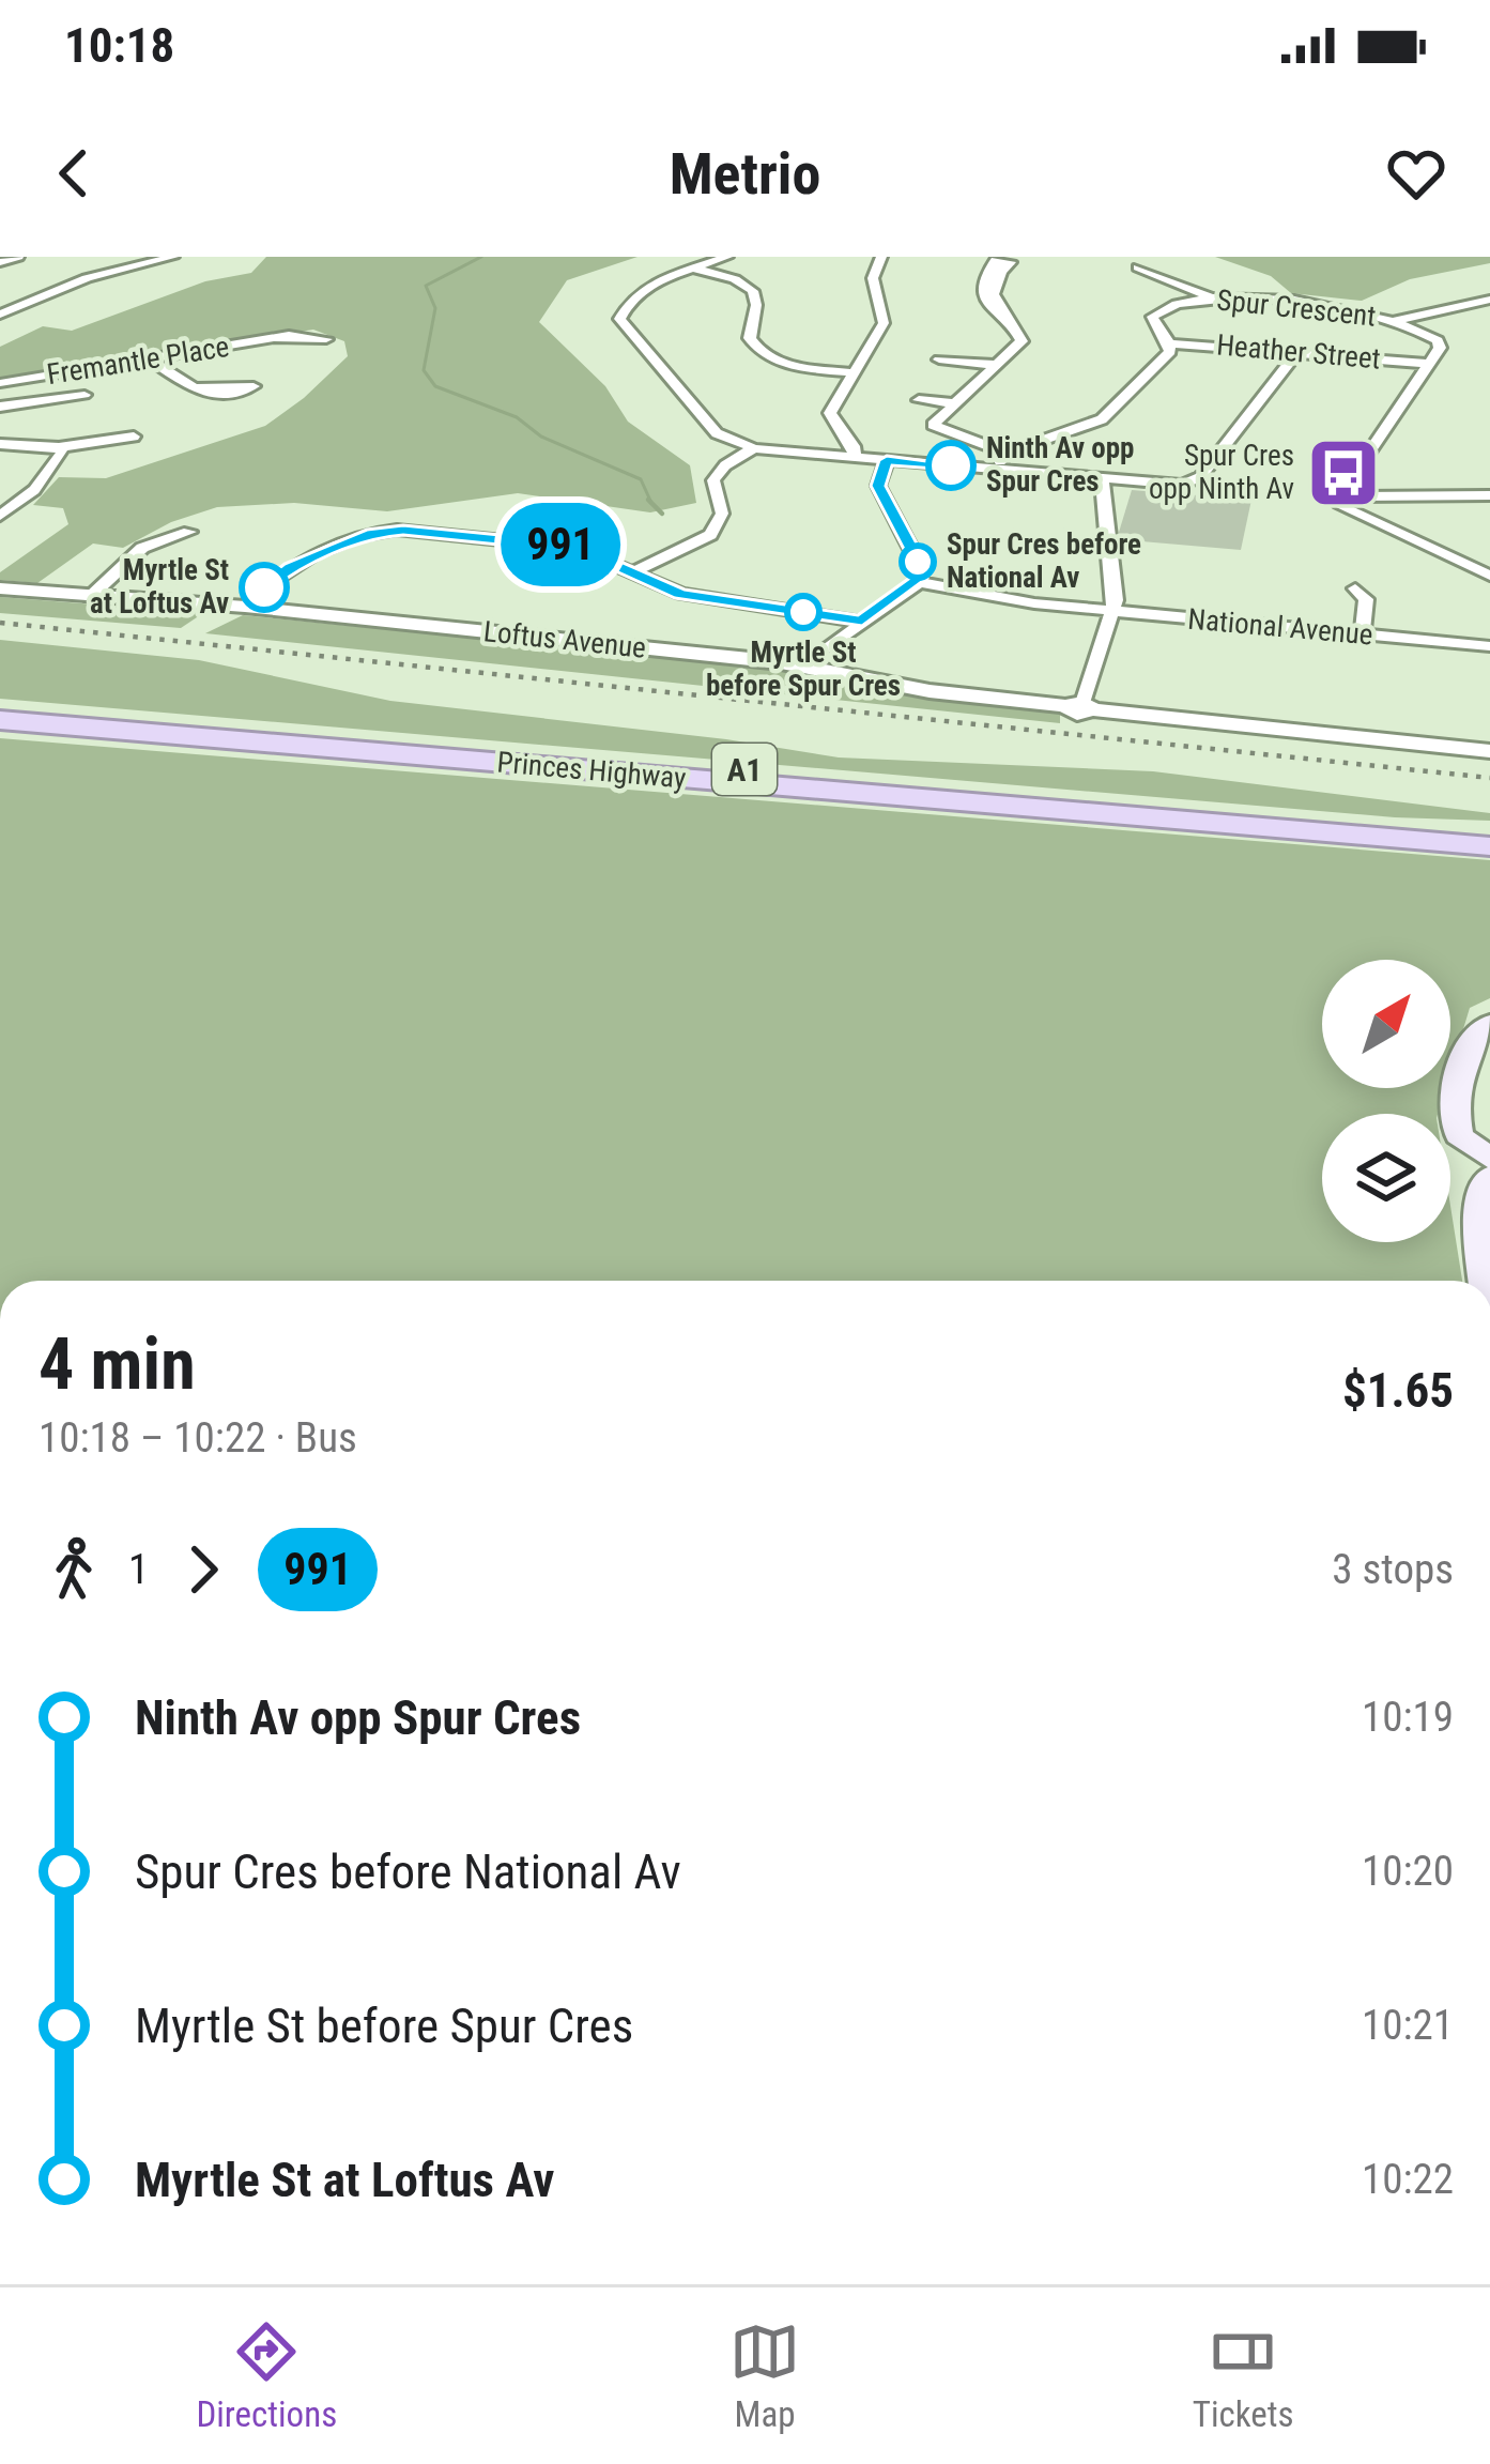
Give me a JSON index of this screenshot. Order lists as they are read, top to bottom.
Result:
{
  "streets": {
    "highway": ["A1", "Princes Highway"],
    "street": [
      "Spur Crescent",
      "Heather Street",
      "Fremantle Place",
      "National Avenue",
      "Loftus Avenue"
    ]
  },
  "crossings": [
    ["Spur Crescent", "Heather Street"]
  ],
  "places": {
    "other": [
      "Ninth Av opp Spur Cres",
      "Spur Cres before National Av",
      "Myrtle St at Loftus Av",
      "Myrtle St before Spur Cres"
    ],
    "bus stop": ["Spur Cres opp Ninth Av"]
  },
  "lines": ["bus line 991"],
  "north": "top right",
  "page": {
    "status": "10:18",
    "header": "Metrio",
    "on_map": "991",
    "heading": ["4 min", "10:18 – 10:22 · Bus", "$1.65"],
    "legs": ["1", "991", "3 stops"],
    "list": [
      {
        "name": "Ninth Av opp Spur Cres",
        "value": "10:19"
      },
      {
        "name": "Spur Cres before National Av",
        "value": "10:20"
      },
      {
        "name": "Myrtle St before Spur Cres",
        "value": "10:21"
      },
      {
        "name": "Myrtle St at Loftus Av",
        "value": "10:22"
      }
    ],
    "tabs": ["Directions", "Map", "Tickets"]
  }
}
